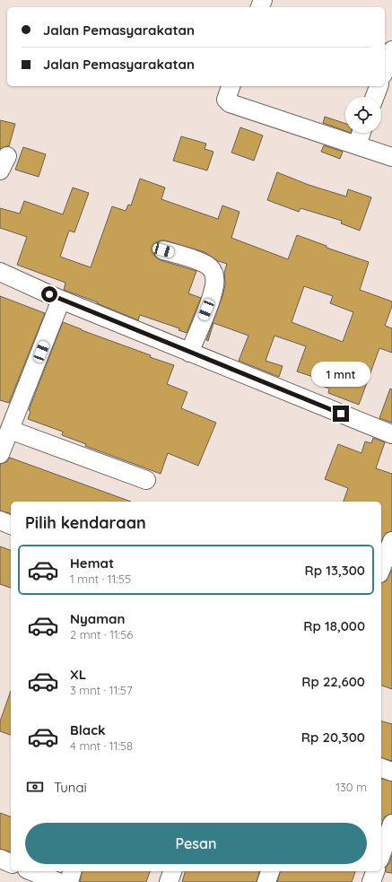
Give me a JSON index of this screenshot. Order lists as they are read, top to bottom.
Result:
{
  "page": {
    "banner": ["Jalan Pemasyarakatan", "Jalan Pemasyarakatan"],
    "bubble": "1 mnt",
    "heading": "Pilih kendaraan",
    "list": [
      {
        "name": "Hemat",
        "note": "1 mnt · 11:55",
        "value": "Rp 13,300"
      },
      {
        "name": "Nyaman",
        "note": "2 mnt · 11:56",
        "value": "Rp 18,000"
      },
      {
        "name": "XL",
        "note": "3 mnt · 11:57",
        "value": "Rp 22,600"
      },
      {
        "name": "Black",
        "note": "4 mnt · 11:58",
        "value": "Rp 20,300"
      }
    ],
    "pay": ["Tunai", "130 m"],
    "buttons": "Pesan"
  }
}
